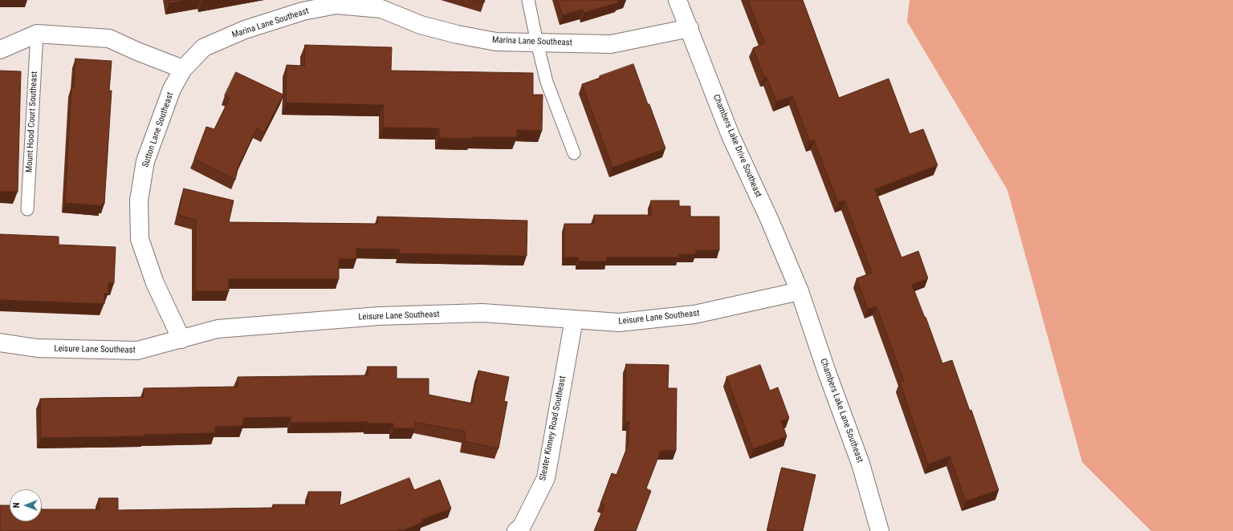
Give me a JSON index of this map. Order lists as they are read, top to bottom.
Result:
{
  "streets": {
    "street": [
      "Marina Lane Southeast",
      "Sutton Lane Southeast",
      "Chambers Lake Drive Southeast",
      "Leisure Lane Southeast",
      "Chambers Lake Lane Southeast",
      "Sleater Kinney Road Southeast"
    ],
    "lane": ["Mount Hood Court Southeast"]
  },
  "crossings": [
    ["Marina Lane Southeast", "Sutton Lane Southeast"],
    ["Marina Lane Southeast", "Chambers Lake Drive Southeast"],
    ["Sutton Lane Southeast", "Leisure Lane Southeast"],
    ["Chambers Lake Drive Southeast", "Leisure Lane Southeast"],
    ["Chambers Lake Drive Southeast", "Chambers Lake Lane Southeast"],
    ["Leisure Lane Southeast", "Chambers Lake Lane Southeast"],
    ["Leisure Lane Southeast", "Sleater Kinney Road Southeast"]
  ],
  "north": "left"
}
